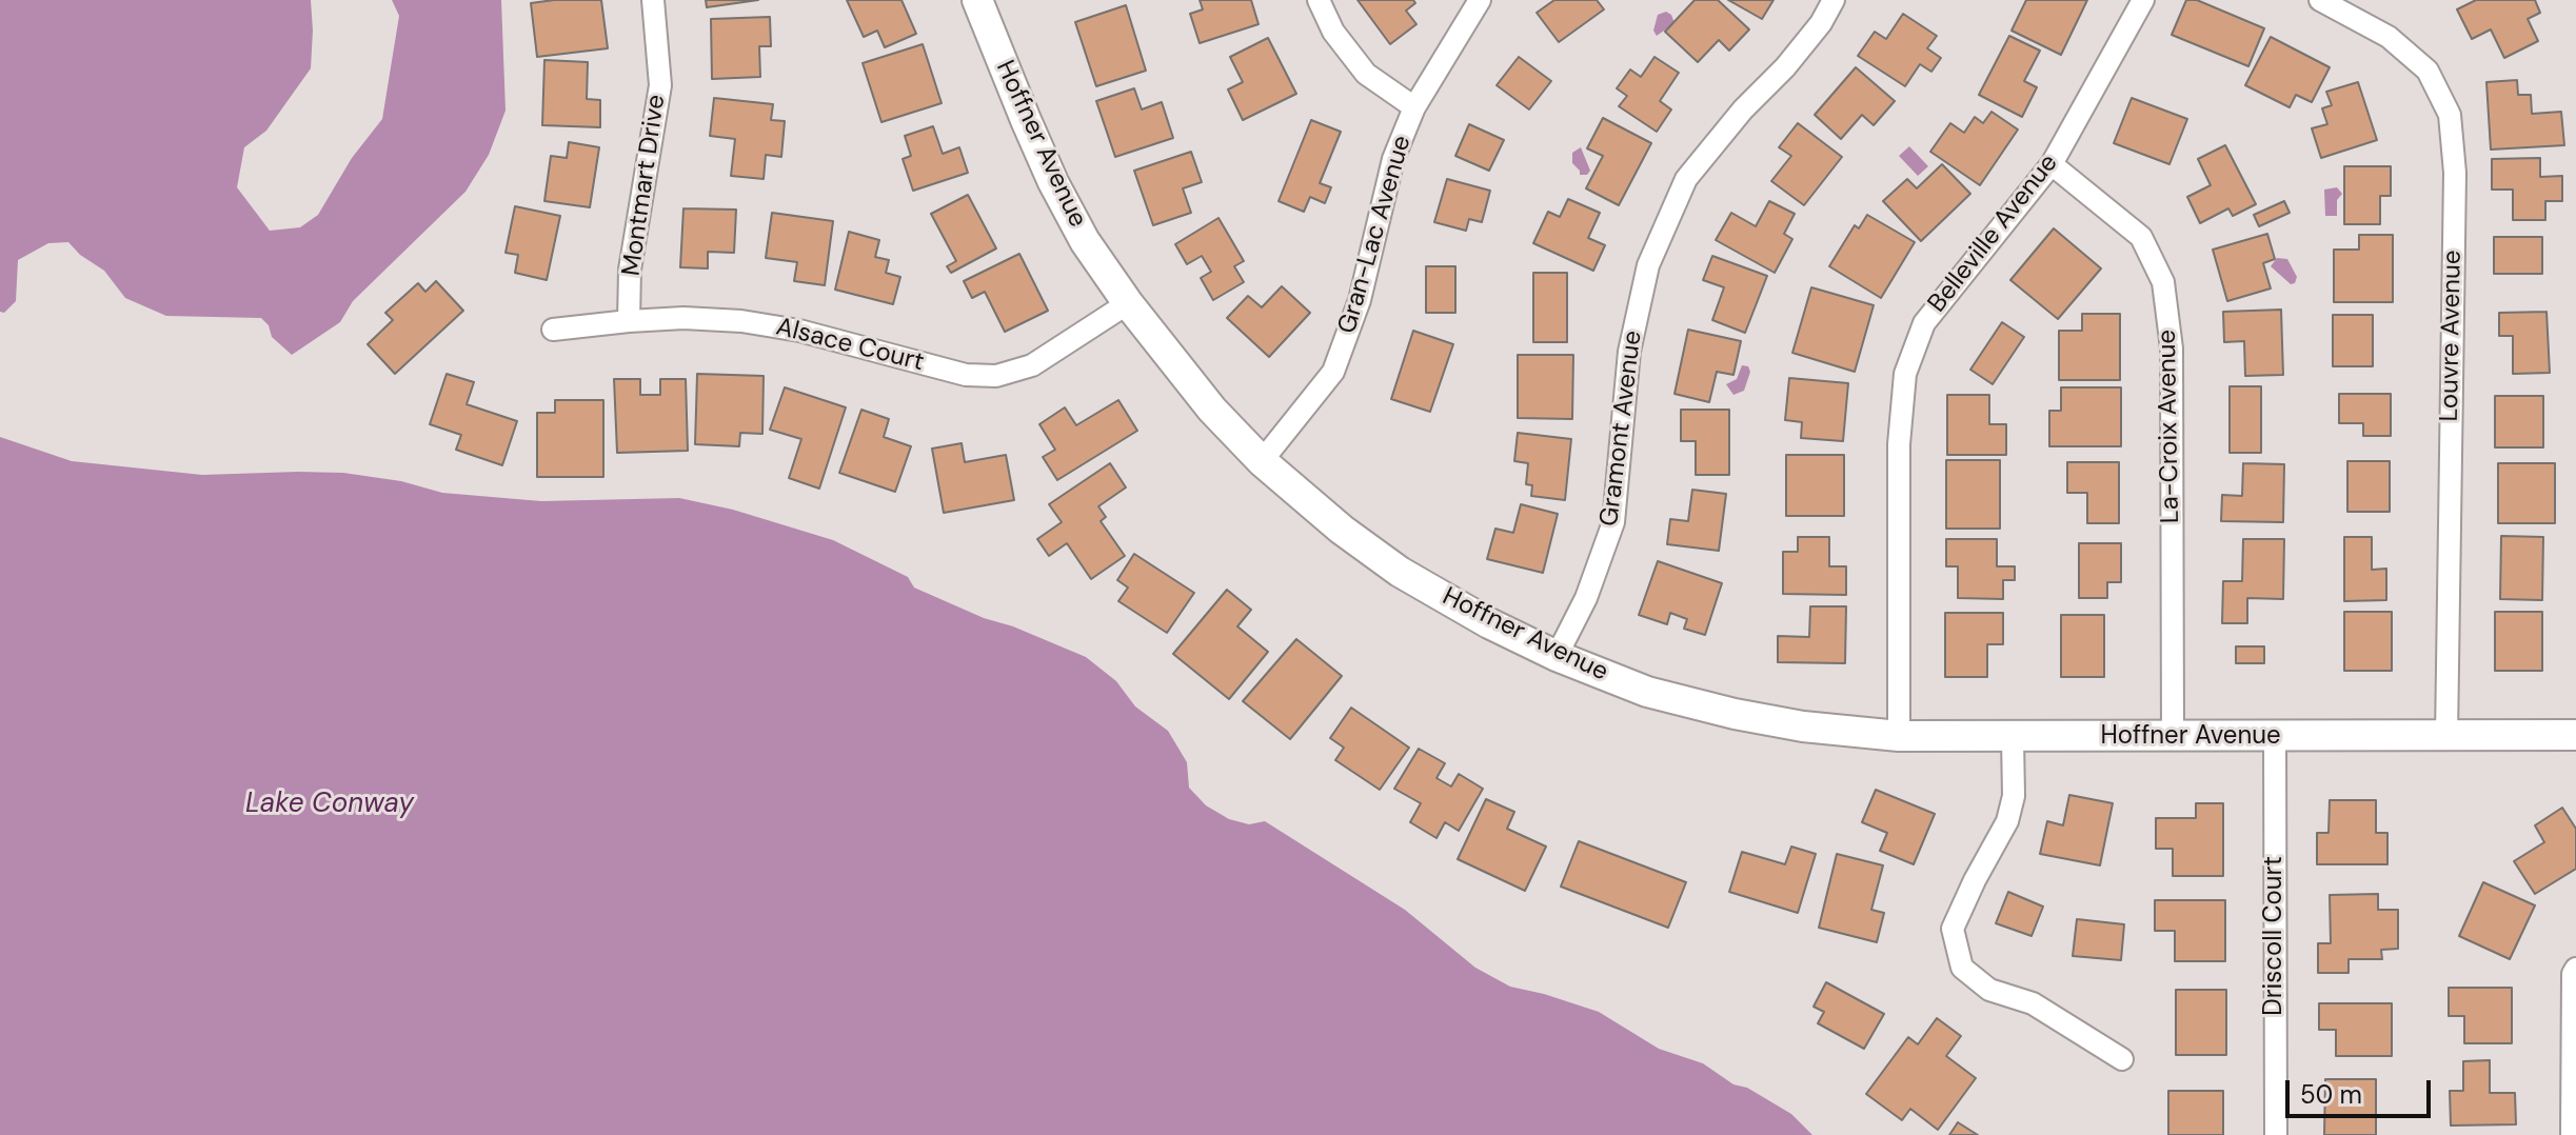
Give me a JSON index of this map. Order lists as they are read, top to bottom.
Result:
{
  "streets": {
    "main road": ["Hoffner Avenue"],
    "street": [
      "Montmart Drive",
      "Belleville Avenue",
      "Gran-Lac Avenue",
      "Louvre Avenue",
      "Alsace Court",
      "La-Croix Avenue",
      "Gramont Avenue",
      "Driscoll Court"
    ]
  },
  "crossings": [
    ["Hoffner Avenue", "Belleville Avenue"],
    ["Hoffner Avenue", "Gran-Lac Avenue"],
    ["Hoffner Avenue", "Louvre Avenue"],
    ["Hoffner Avenue", "Alsace Court"],
    ["Hoffner Avenue", "La-Croix Avenue"],
    ["Hoffner Avenue", "Gramont Avenue"],
    ["Hoffner Avenue", "Driscoll Court"],
    ["Montmart Drive", "Alsace Court"],
    ["Belleville Avenue", "La-Croix Avenue"]
  ],
  "water": ["Lake Conway"],
  "scale_bar": "50 m"
}
